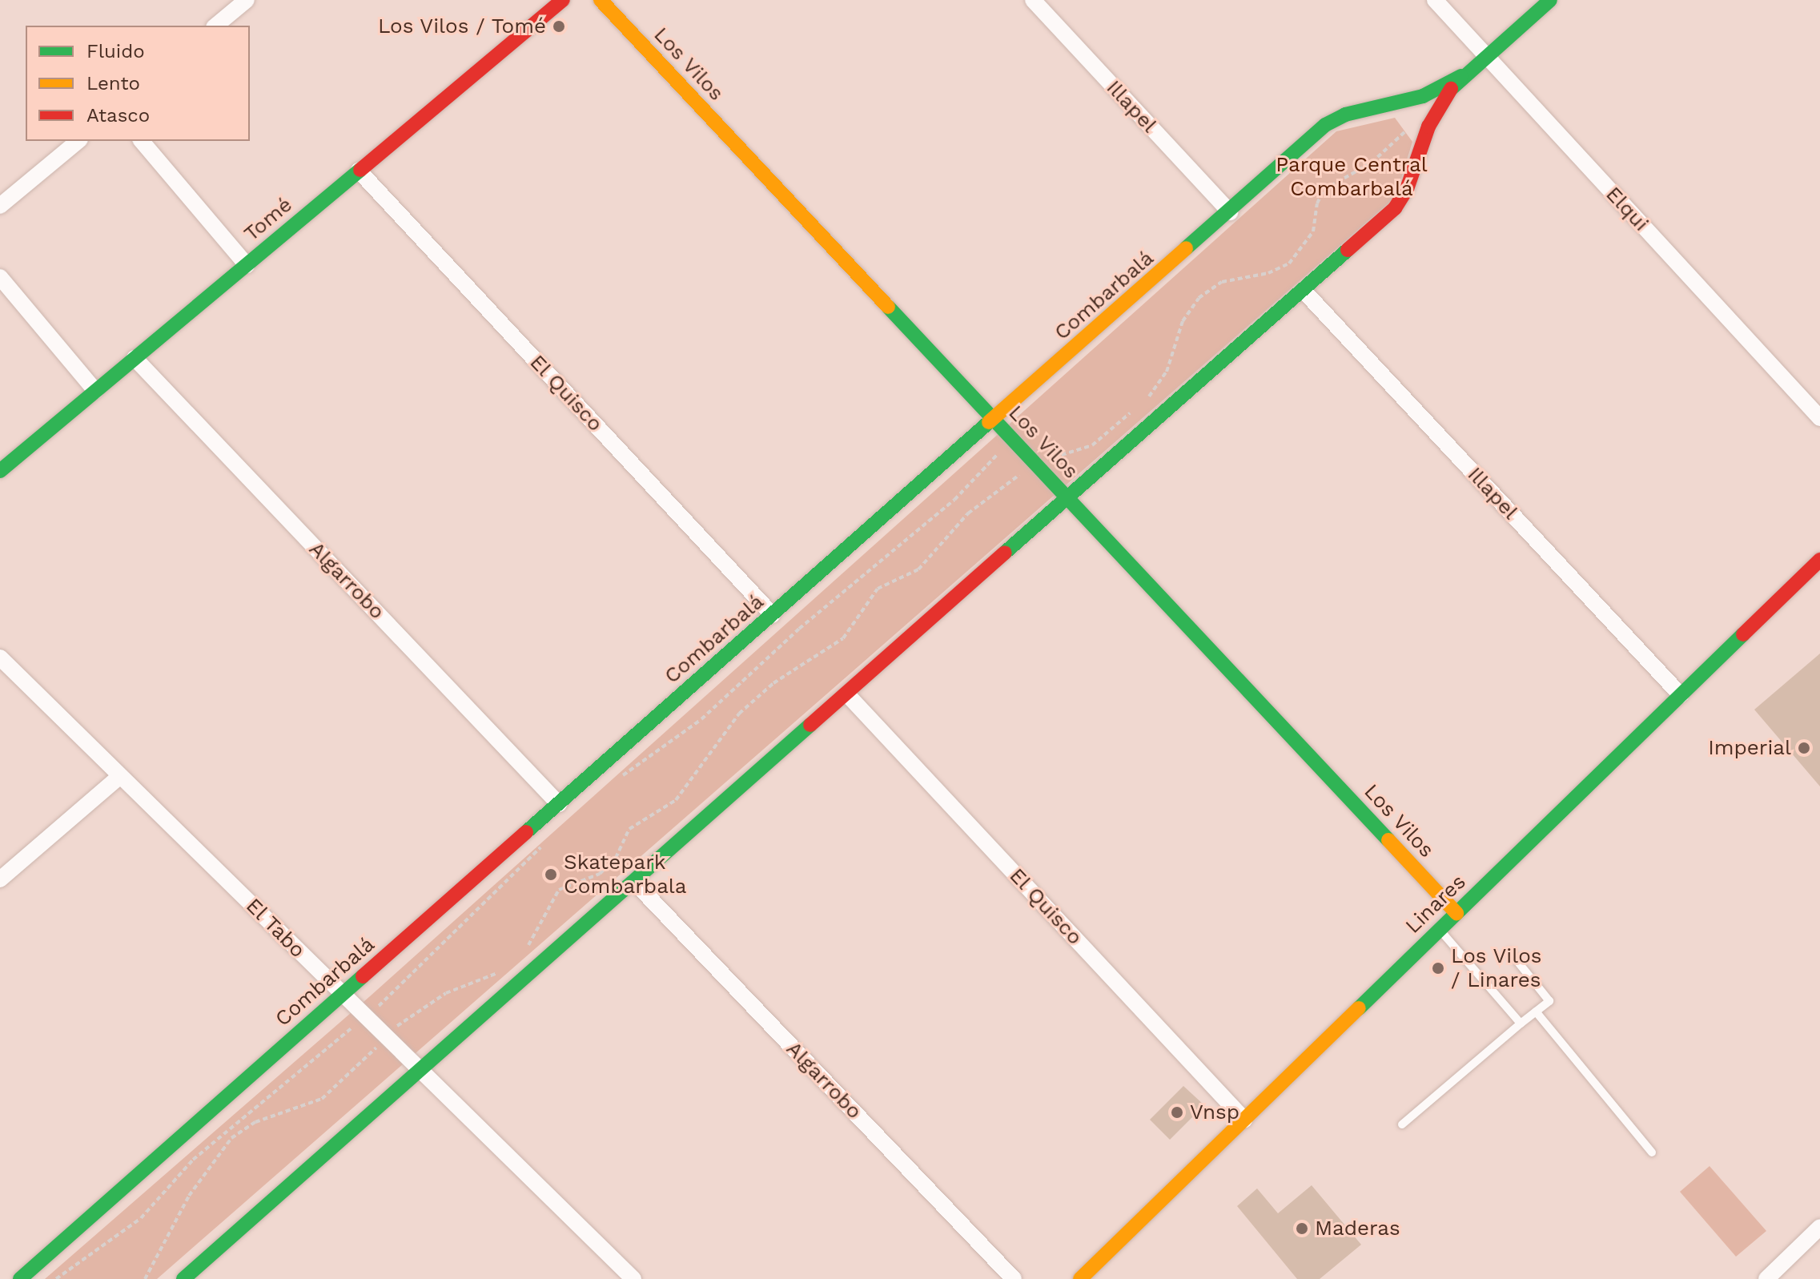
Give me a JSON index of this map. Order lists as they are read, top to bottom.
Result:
{
  "streets": {
    "main road": [
      "Los Vilos",
      "Tomé",
      "Combarbalá",
      "Linares"
    ],
    "street": [
      "Illapel",
      "Elqui",
      "El Quisco",
      "Algarrobo",
      "El Tabo"
    ]
  },
  "crossings": [
    ["Los Vilos", "Combarbalá"],
    ["Los Vilos", "Linares"],
    ["Illapel", "Combarbalá"],
    ["Illapel", "Linares"],
    ["Elqui", "Combarbalá"],
    ["Tomé", "El Quisco"],
    ["Tomé", "Algarrobo"],
    ["Combarbalá", "El Quisco"],
    ["Combarbalá", "Algarrobo"],
    ["Combarbalá", "El Tabo"],
    ["El Quisco", "Linares"]
  ],
  "parks": ["Parque Central Combarbalá"],
  "places": [
    "Los Vilos / Tomé",
    "Imperial",
    "Skatepark Combarbala",
    "Los Vilos / Linares",
    "Vnsp",
    "Maderas"
  ],
  "legend": ["Fluido", "Lento", "Atasco"]
}
